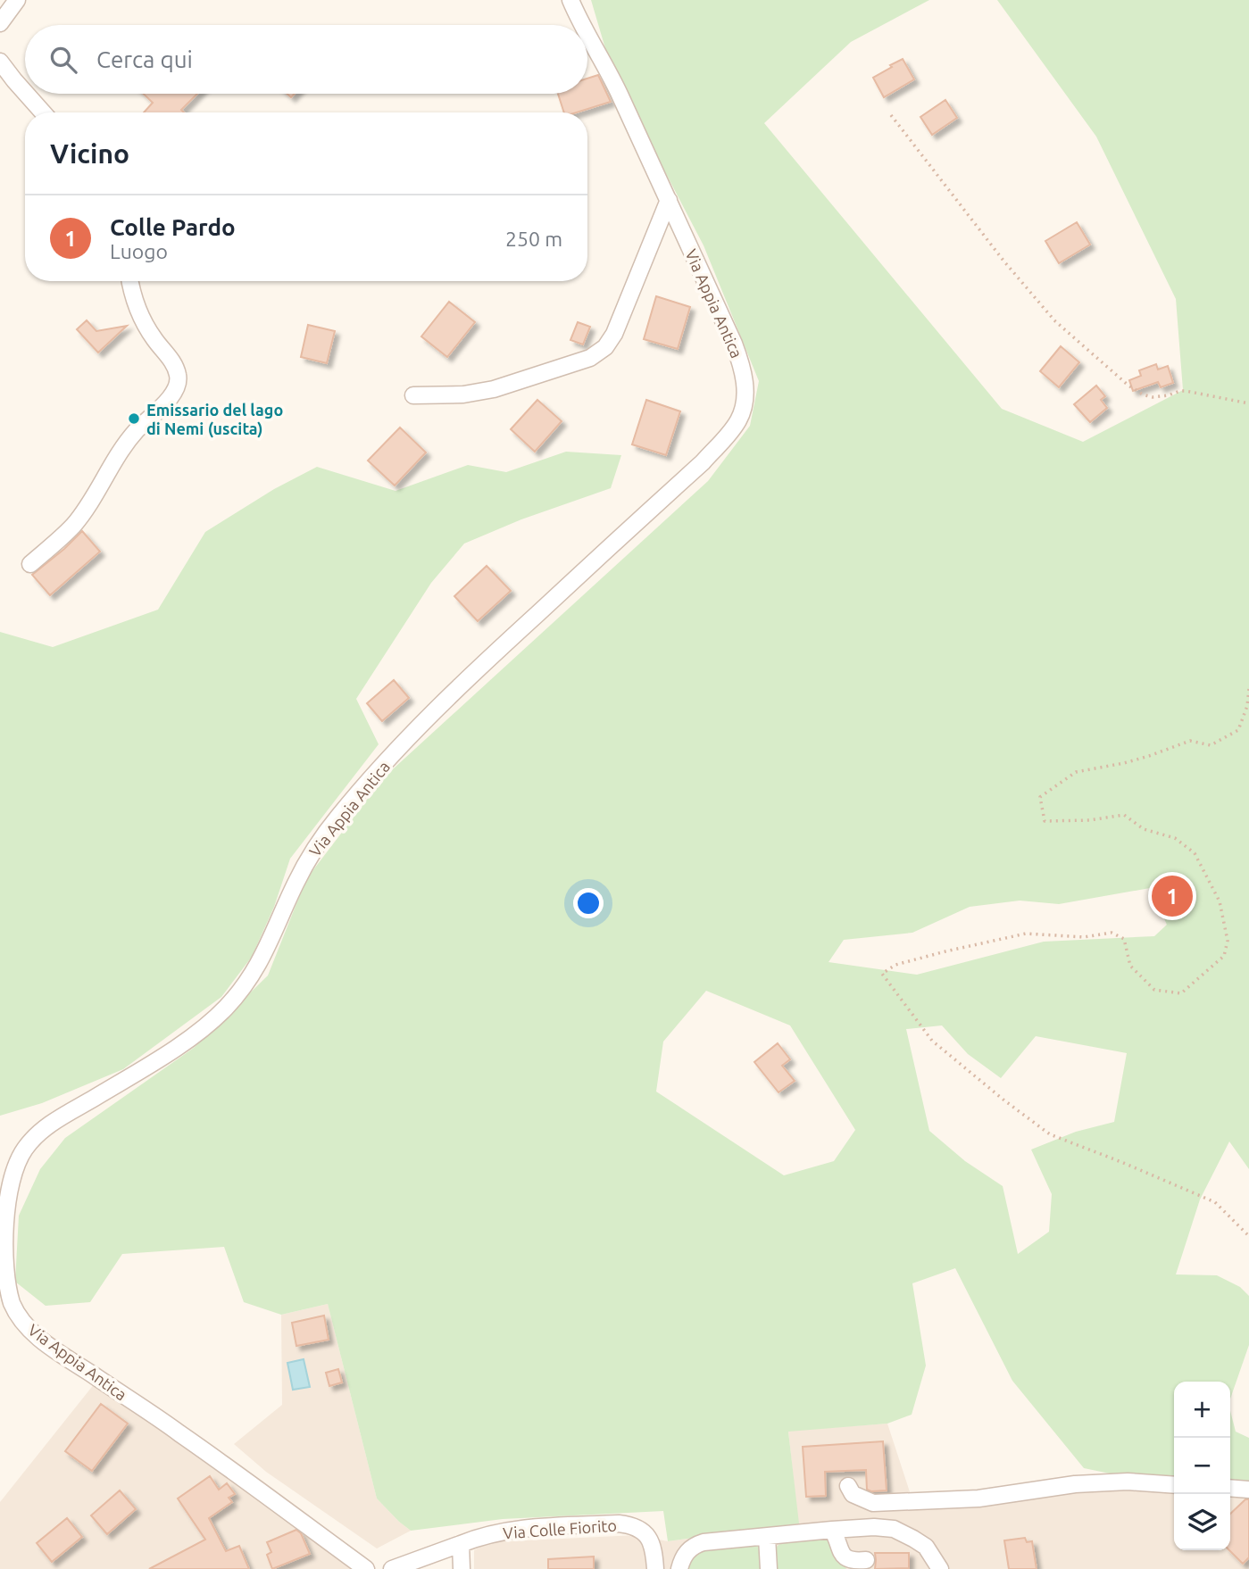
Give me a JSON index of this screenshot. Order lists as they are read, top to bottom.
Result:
{
  "streets": {
    "street": ["Via Appia Antica", "Via Colle Fiorito"]
  },
  "places": ["Emissario del lago di Nemi (uscita)"],
  "page": {
    "search": "Cerca qui",
    "heading": "Vicino",
    "list": [
      {
        "mark": "1",
        "name": "Colle Pardo",
        "note": "Luogo",
        "value": "250 m"
      }
    ],
    "pins": "1",
    "map_buttons": ["+", "−"]
  }
}
